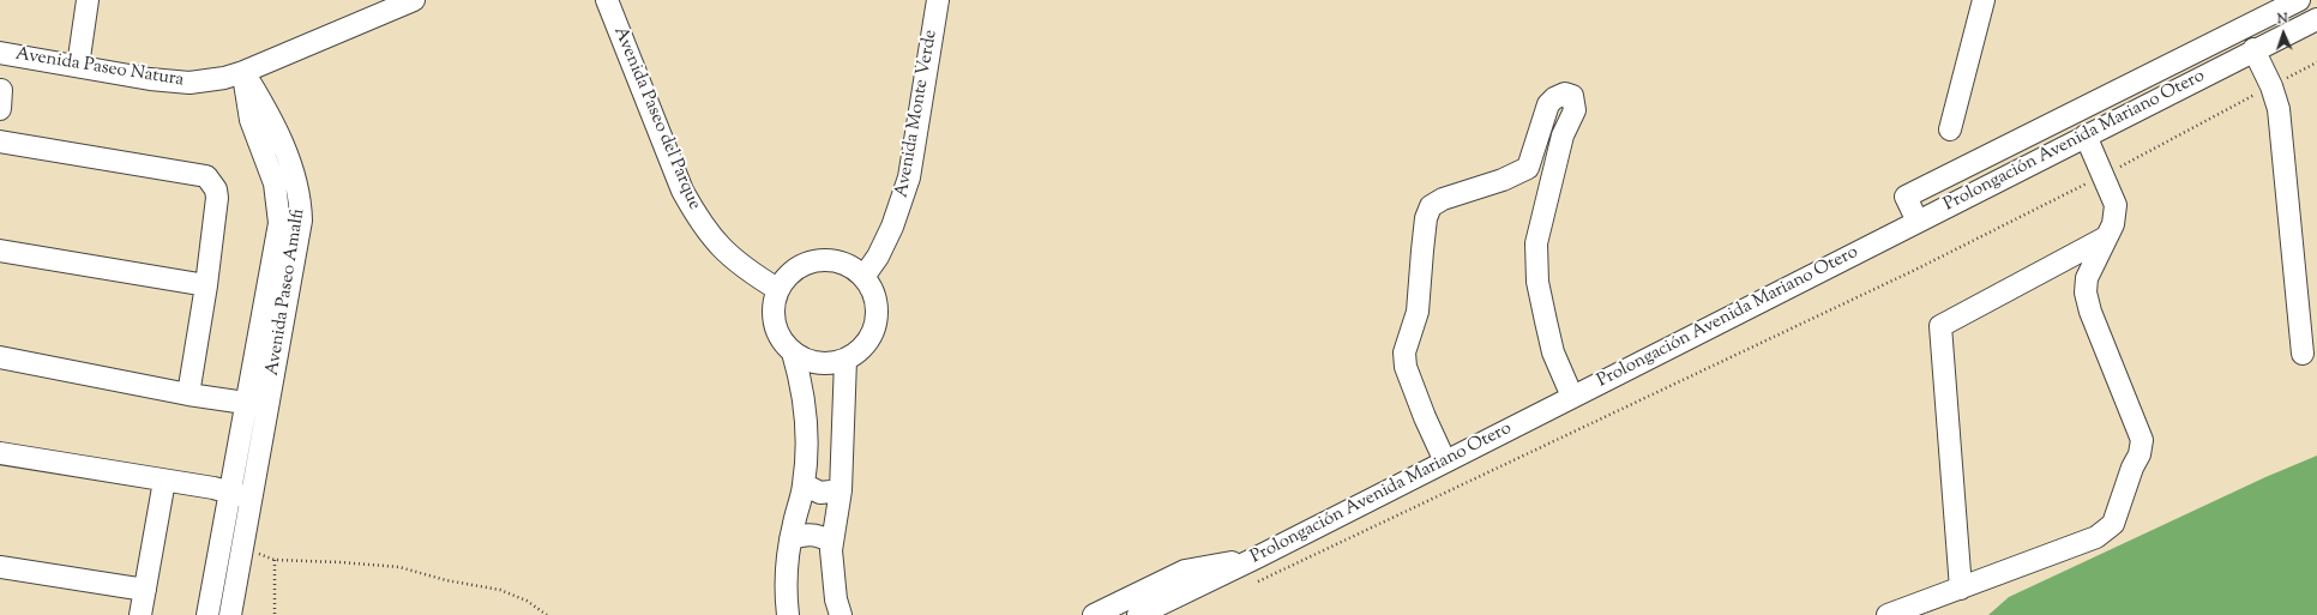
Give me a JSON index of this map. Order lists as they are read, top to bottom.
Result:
{
  "streets": {
    "street": [
      "Avenida Paseo Natura",
      "Avenida Monte Verde",
      "Avenida Paseo del Parque",
      "Prolongación Avenida Mariano Otero",
      "Avenida Paseo Amalfi"
    ]
  },
  "crossings": [
    ["Avenida Paseo Natura", "Avenida Paseo Amalfi"],
    ["Avenida Monte Verde", "Avenida Paseo del Parque"]
  ],
  "north": "top"
}
